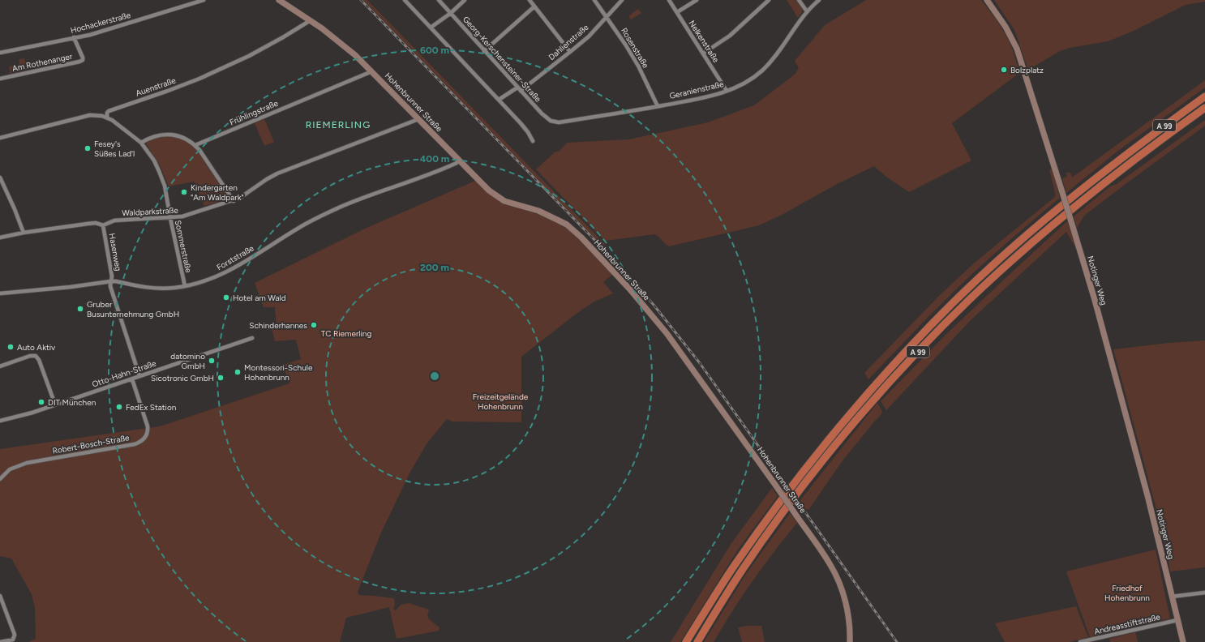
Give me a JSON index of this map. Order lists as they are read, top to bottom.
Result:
{
  "streets": {
    "highway": ["A 99"],
    "street": [
      "Hochackerstraße",
      "Nelkenstraße",
      "Dahlienstraße",
      "Rosenstraße",
      "Georg-Kerschensteiner-Straße",
      "Am Rothenanger",
      "Auenstraße",
      "Geranienstraße",
      "Hohenbrunner Straße",
      "Frühlingstraße",
      "Waldparkstraße",
      "Sommerstraße",
      "Hasenweg",
      "Forststraße",
      "Notinger Weg",
      "Otto-Hahn-Straße",
      "Robert-Bosch-Straße",
      "Andreasstiftstraße"
    ]
  },
  "crossings": [
    ["Hochackerstraße", "Am Rothenanger"],
    ["Nelkenstraße", "Geranienstraße"],
    ["Dahlienstraße", "Rosenstraße"],
    ["Dahlienstraße", "Georg-Kerschensteiner-Straße"],
    ["Rosenstraße", "Geranienstraße"],
    ["Georg-Kerschensteiner-Straße", "Geranienstraße"],
    ["Auenstraße", "Hohenbrunner Straße"],
    ["Auenstraße", "Sommerstraße"],
    ["Hohenbrunner Straße", "Frühlingstraße"],
    ["Hohenbrunner Straße", "Waldparkstraße"],
    ["Hohenbrunner Straße", "Forststraße"],
    ["Waldparkstraße", "Sommerstraße"],
    ["Waldparkstraße", "Hasenweg"],
    ["Sommerstraße", "Forststraße"],
    ["Hasenweg", "Forststraße"],
    ["Notinger Weg", "Andreasstiftstraße"],
    ["Otto-Hahn-Straße", "Robert-Bosch-Straße"]
  ],
  "districts": ["RIEMERLING"],
  "parks": ["TC Riemerling", "Freizeitgelände Hohenbrunn", "Friedhof Hohenbrunn"],
  "places": [
    "Bolzplatz",
    "Fesey's Süßes Lad'l",
    "Kindergarten \"Am Waldpark\"",
    "Hotel am Wald",
    "Gruber Busunternehmung GmbH",
    "Schinderhannes",
    "Auto Aktiv",
    "datomino GmbH",
    "Montessori-Schule Hohenbrunn",
    "Sicotronic GmbH",
    "DIT München",
    "FedEx Station"
  ],
  "rings": ["600 m", "400 m", "200 m"]
}
